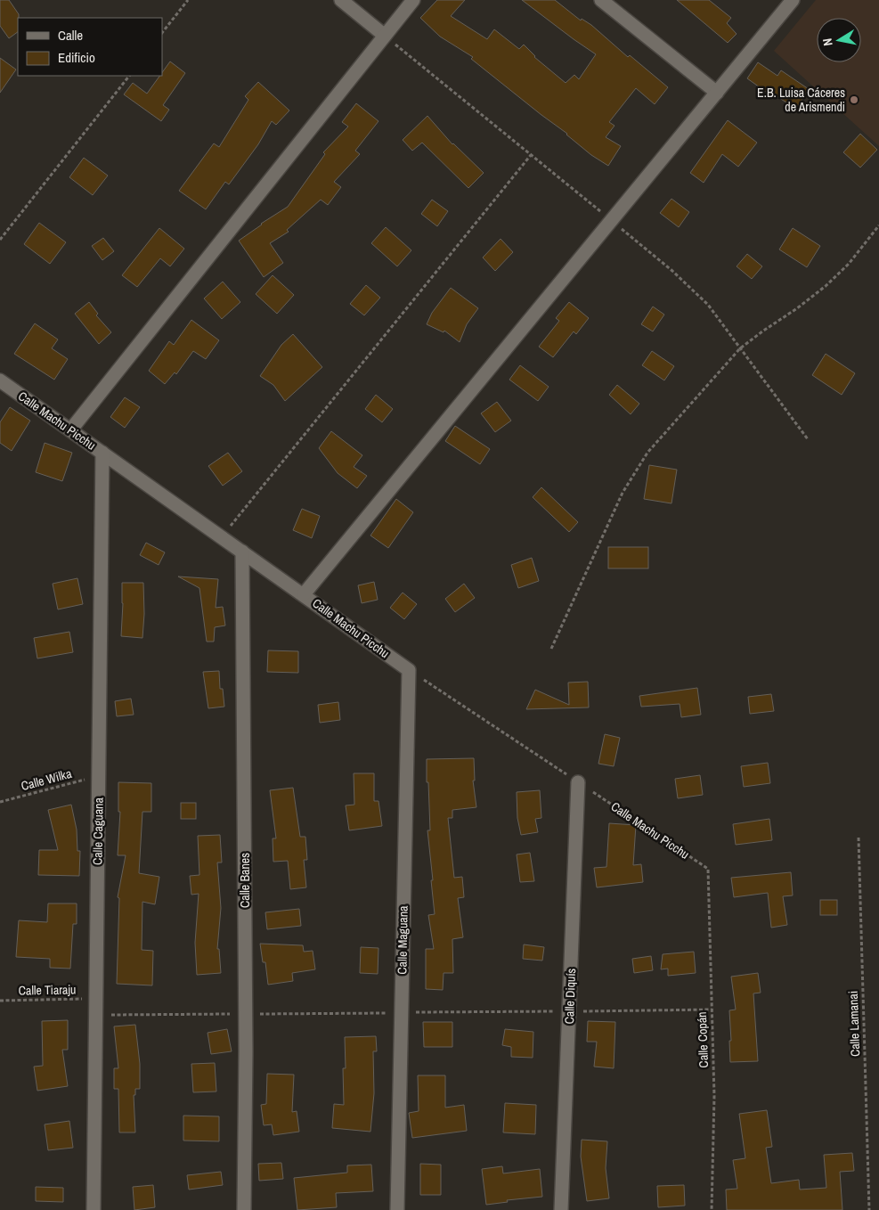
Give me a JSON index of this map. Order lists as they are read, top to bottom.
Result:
{
  "streets": {
    "street": [
      "Calle Machu Picchu",
      "Calle Caguana",
      "Calle Banes",
      "Calle Maguana",
      "Calle Diquís"
    ],
    "path": [
      "Calle Wilka",
      "Calle Tiaraju",
      "Calle Lamanai",
      "Calle Copán"
    ]
  },
  "crossings": [
    ["Calle Machu Picchu", "Calle Caguana"],
    ["Calle Machu Picchu", "Calle Banes"],
    ["Calle Machu Picchu", "Calle Maguana"],
    ["Calle Machu Picchu", "Calle Diquís"],
    ["Calle Machu Picchu", "Calle Copán"],
    ["Calle Wilka", "Calle Caguana"],
    ["Calle Caguana", "Calle Tiaraju"]
  ],
  "places": ["E.B. Luisa Cáceres de Arismendi"],
  "legend": ["Calle", "Edificio"],
  "north": "left"
}
